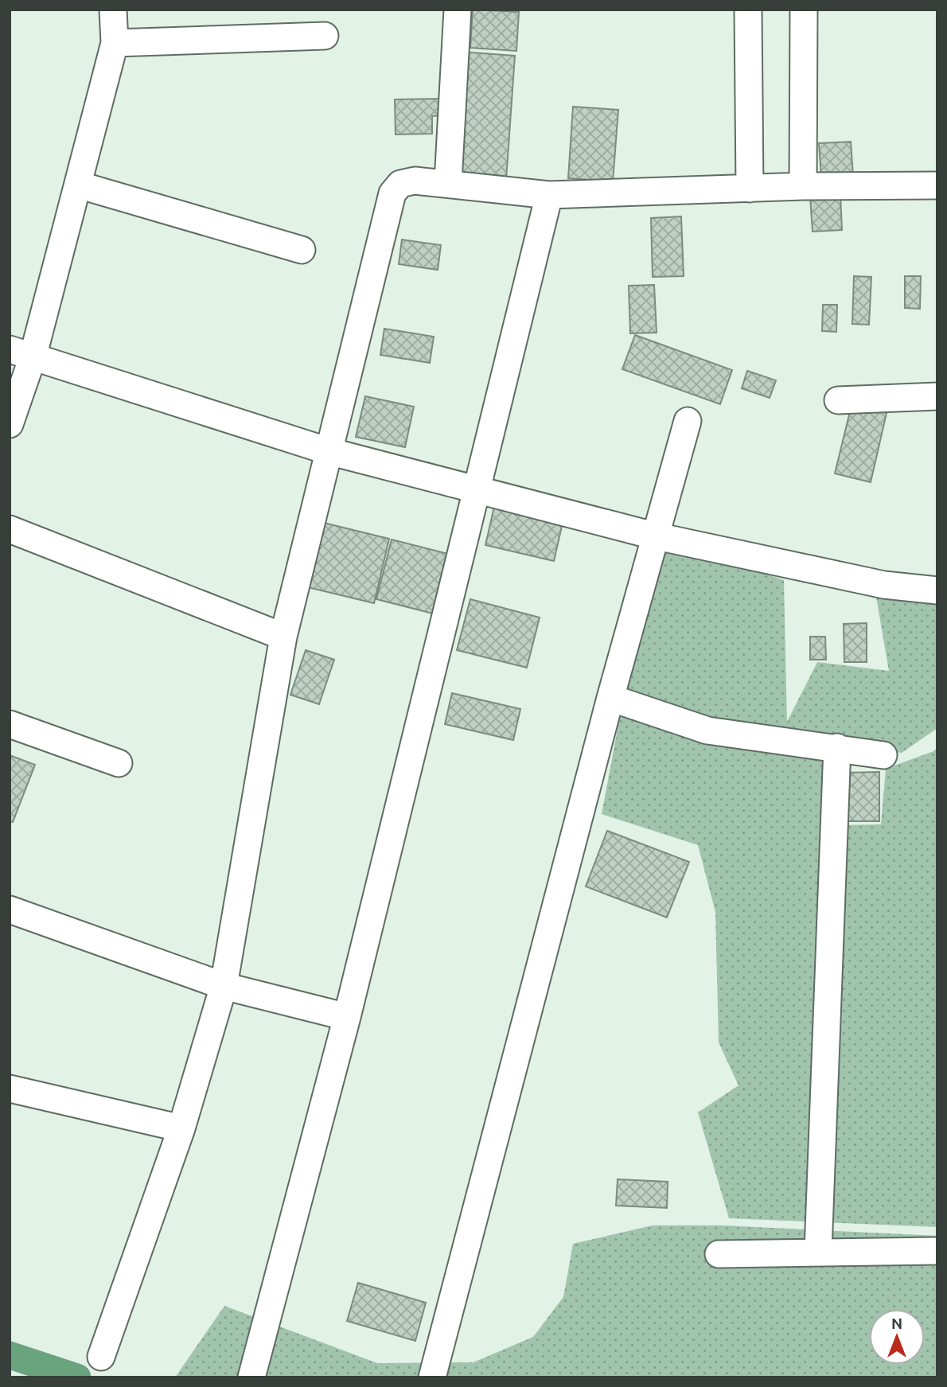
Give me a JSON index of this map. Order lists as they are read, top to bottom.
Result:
{
  "north": "top"
}
